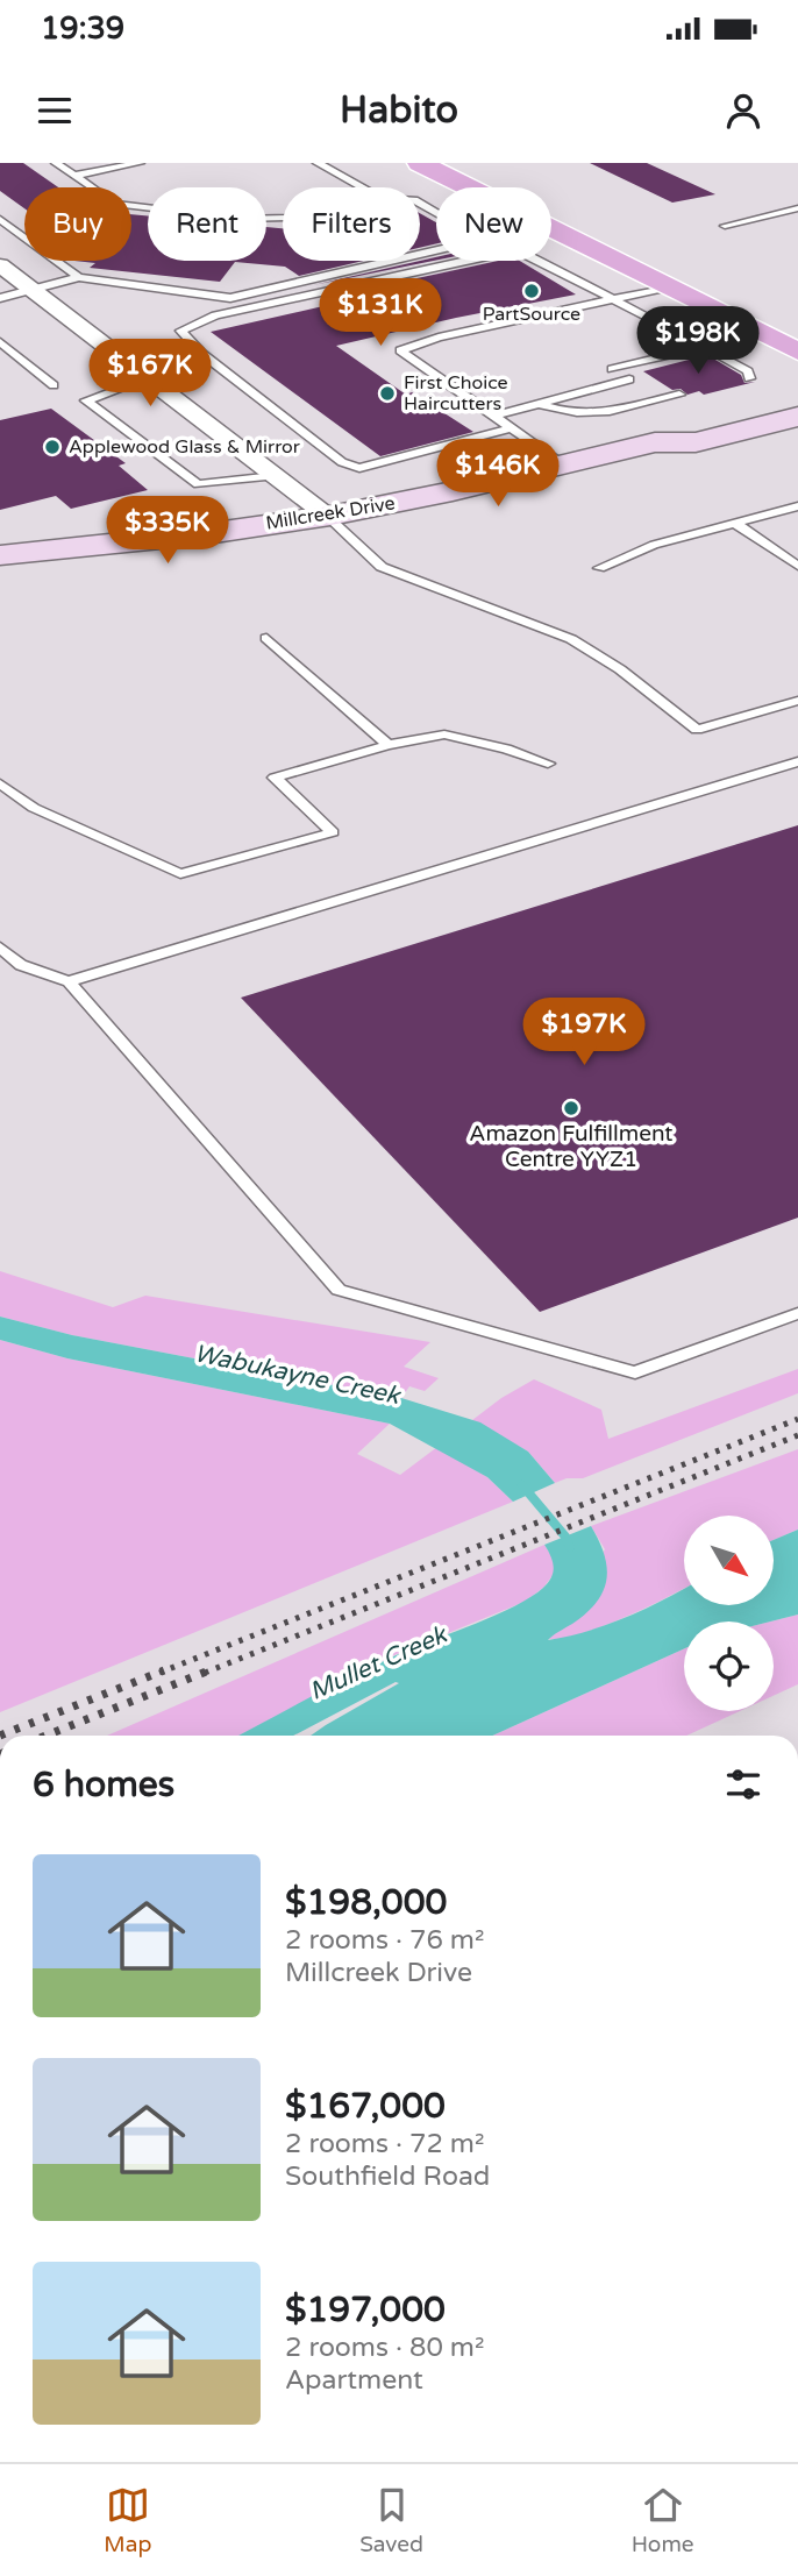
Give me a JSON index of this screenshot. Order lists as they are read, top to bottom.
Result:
{
  "streets": {
    "street": ["Millcreek Drive"]
  },
  "water": ["Wabukayne Creek", "Mullet Creek"],
  "places": [
    "PartSource",
    "First Choice Haircutters",
    "Applewood Glass & Mirror",
    "Amazon Fulfillment Centre YYZ1"
  ],
  "north": "bottom right",
  "page": {
    "status": "19:39",
    "header": "Habito",
    "chip": [
      "Buy",
      "Rent",
      "Filters",
      "New"
    ],
    "price": [
      "$131K",
      "$198K",
      "$167K",
      "$146K",
      "$335K",
      "$197K"
    ],
    "heading": "6 homes",
    "list": [
      {
        "name": "$198,000",
        "note": "2 rooms · 76 m² · Millcreek Drive"
      },
      {
        "name": "$167,000",
        "note": "2 rooms · 72 m² · Southfield Road"
      },
      {
        "name": "$197,000",
        "note": "2 rooms · 80 m² · Apartment"
      }
    ],
    "tabs": ["Map", "Saved", "Home"]
  }
}
